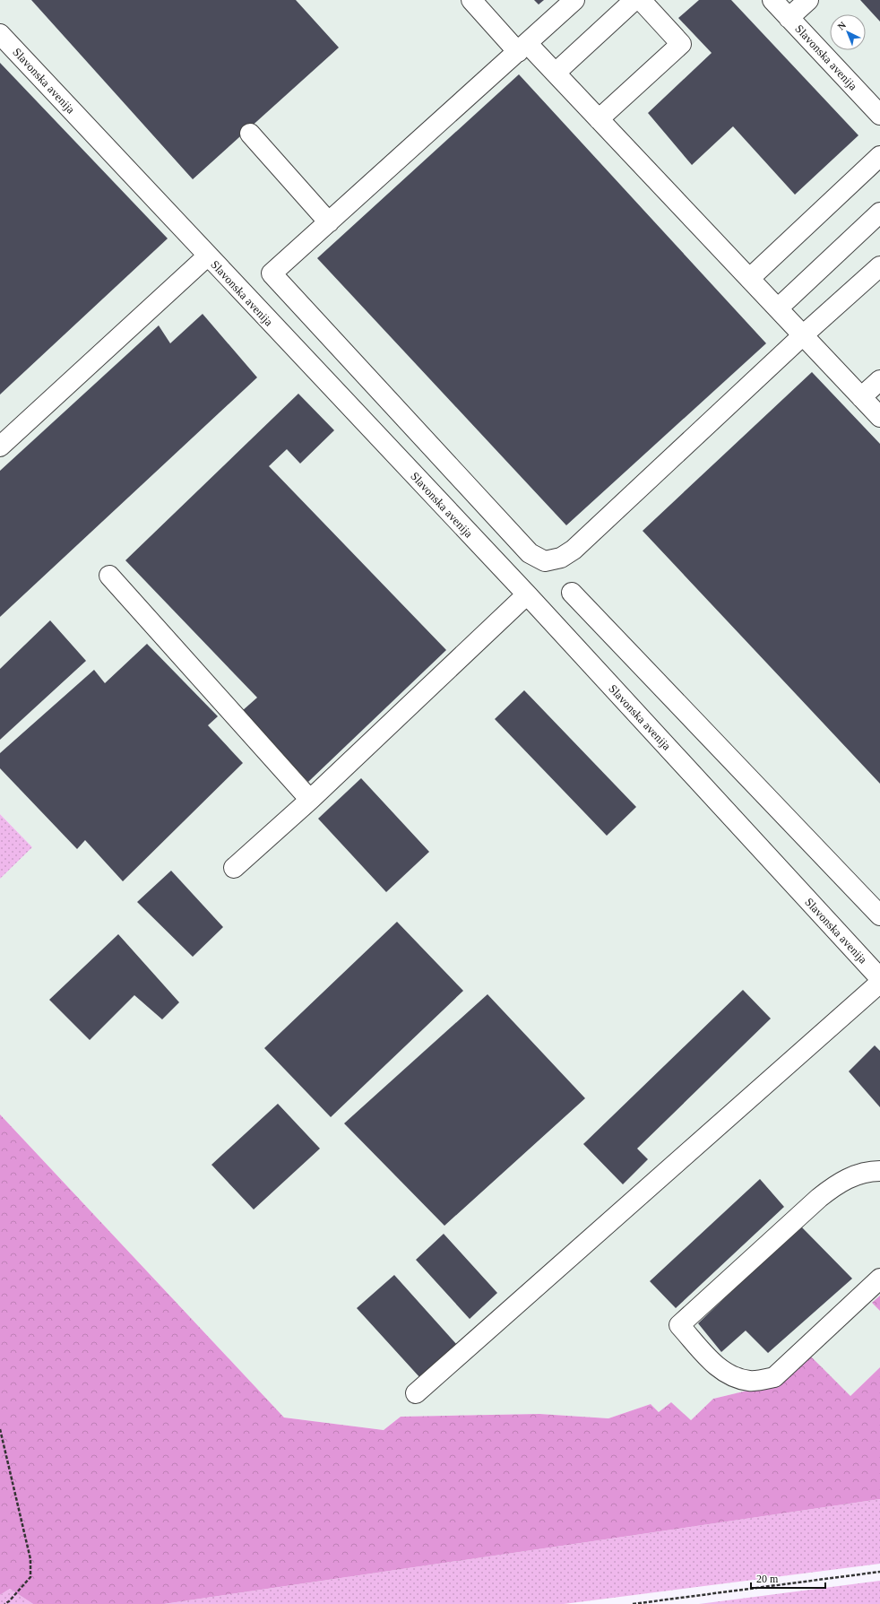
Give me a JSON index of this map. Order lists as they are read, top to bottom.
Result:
{
  "streets": {
    "street": ["Slavonska avenija"]
  },
  "scale_bar": "20 m",
  "north": "top left"
}
